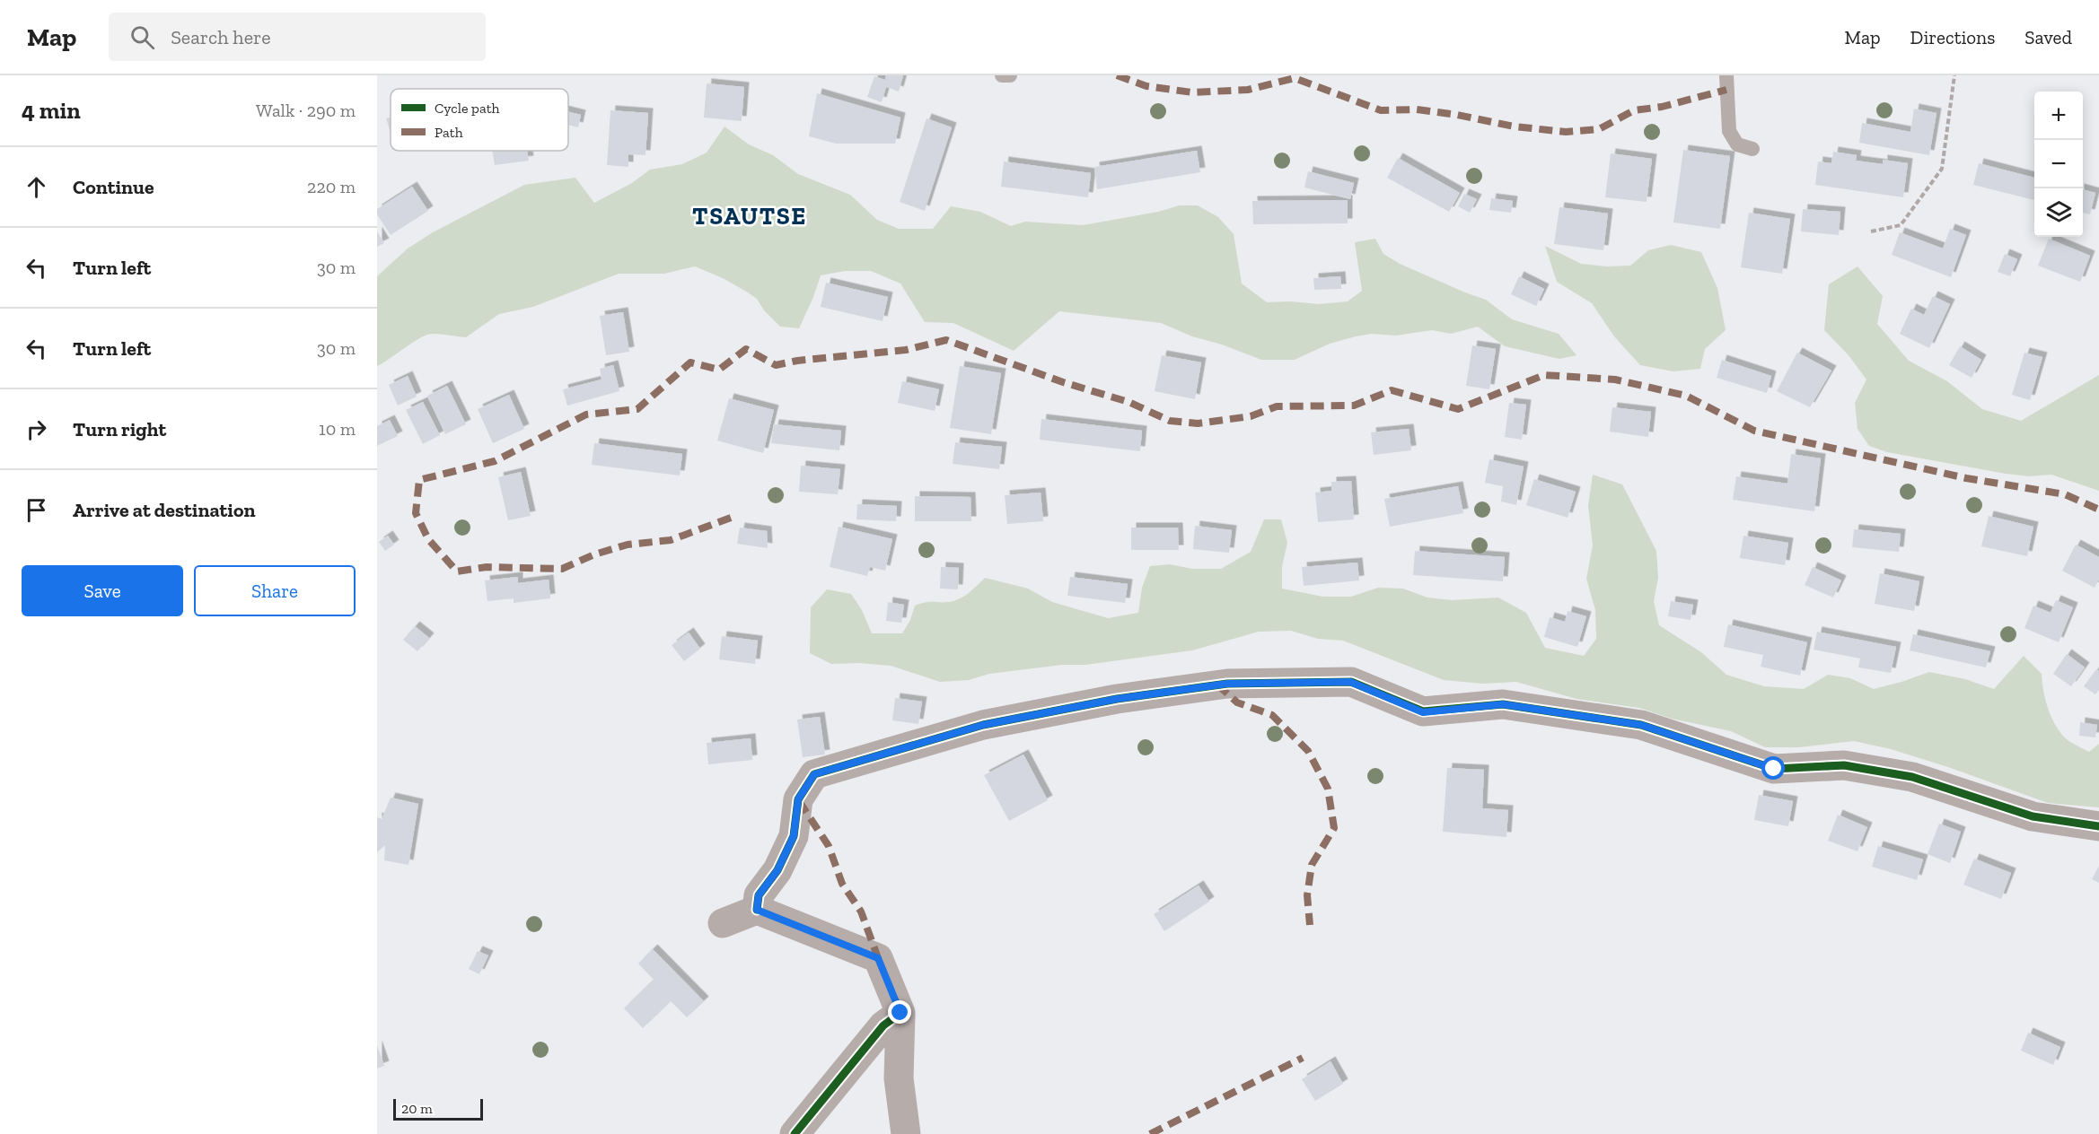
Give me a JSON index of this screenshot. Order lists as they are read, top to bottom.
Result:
{
  "districts": ["TSAUTSE"],
  "legend": ["Cycle path", "Path"],
  "scale_bar": "20 m",
  "page": {
    "header": "Map",
    "search": "Search here",
    "nav": ["Map", "Directions", "Saved"],
    "heading": ["4 min", "Walk · 290 m"],
    "map_buttons": ["+", "−"],
    "list": [
      ["Continue", "220 m"],
      ["Turn left", "30 m"],
      ["Turn left", "30 m"],
      ["Turn right", "10 m"],
      "Arrive at destination"
    ],
    "buttons": ["Save", "Share"],
    "scale": "20 m"
  }
}
